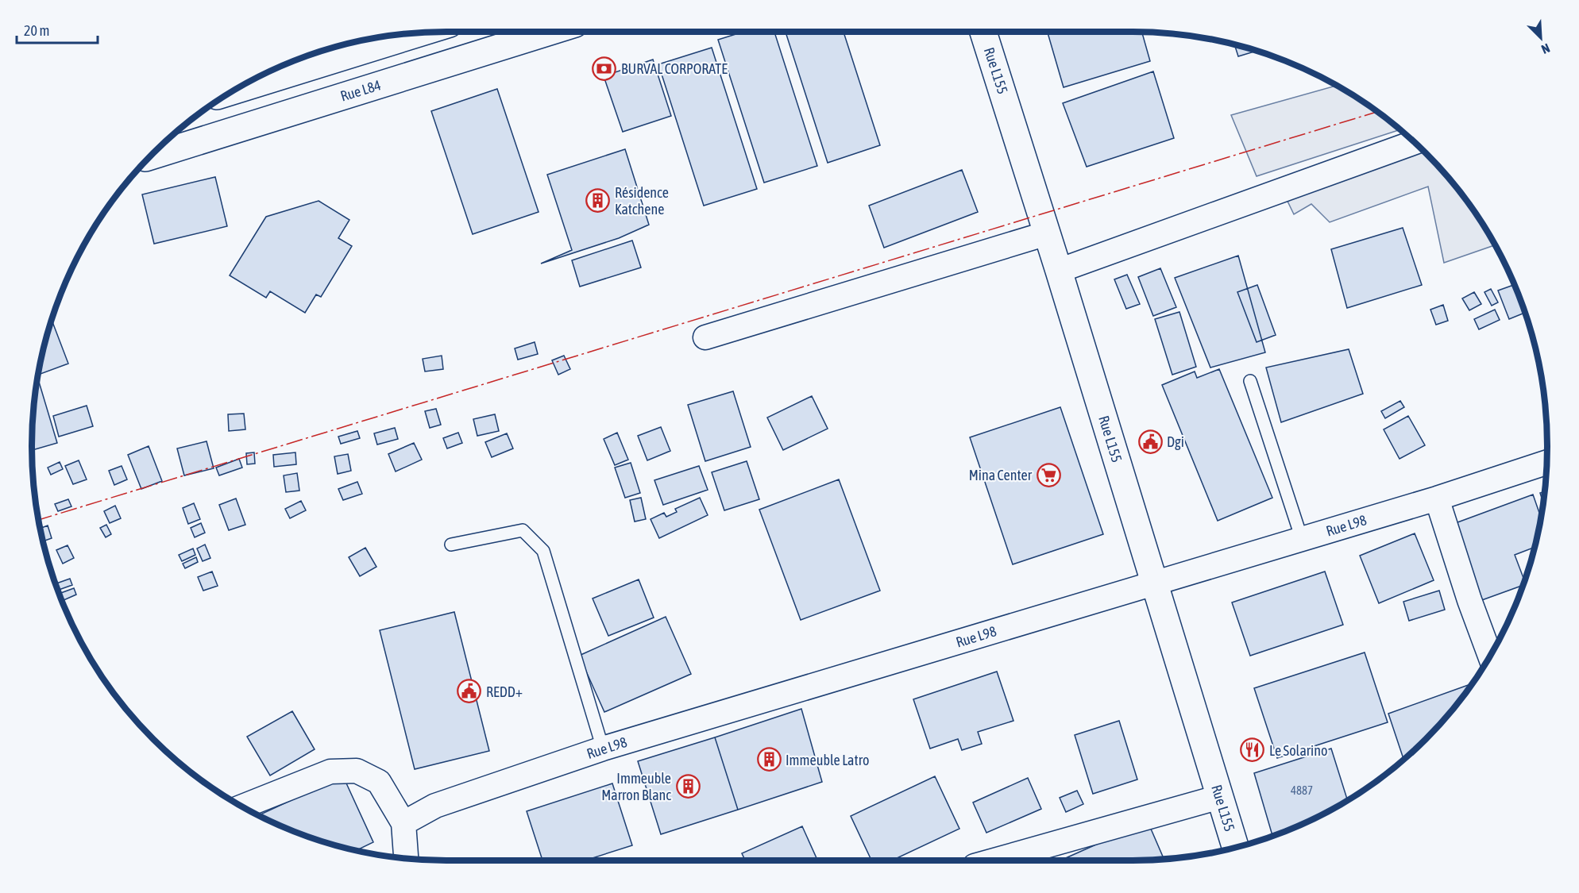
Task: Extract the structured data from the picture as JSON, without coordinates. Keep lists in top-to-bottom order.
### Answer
{
  "streets": {
    "street": ["Rue L155", "Rue L84", "Rue L98"]
  },
  "crossings": [
    ["Rue L155", "Rue L98"]
  ],
  "places": {
    "bank": ["BURVAL CORPORATE"],
    "building": ["Résidence Katchene", "Immeuble Latro", "Immeuble Marron Blanc"],
    "public building": ["Dgi", "REDD+"],
    "supermarket": ["Mina Center"],
    "restaurant": ["Le Solarino"]
  },
  "house_numbers": ["4887"],
  "scale_bar": "20 m",
  "north": "bottom right"
}
